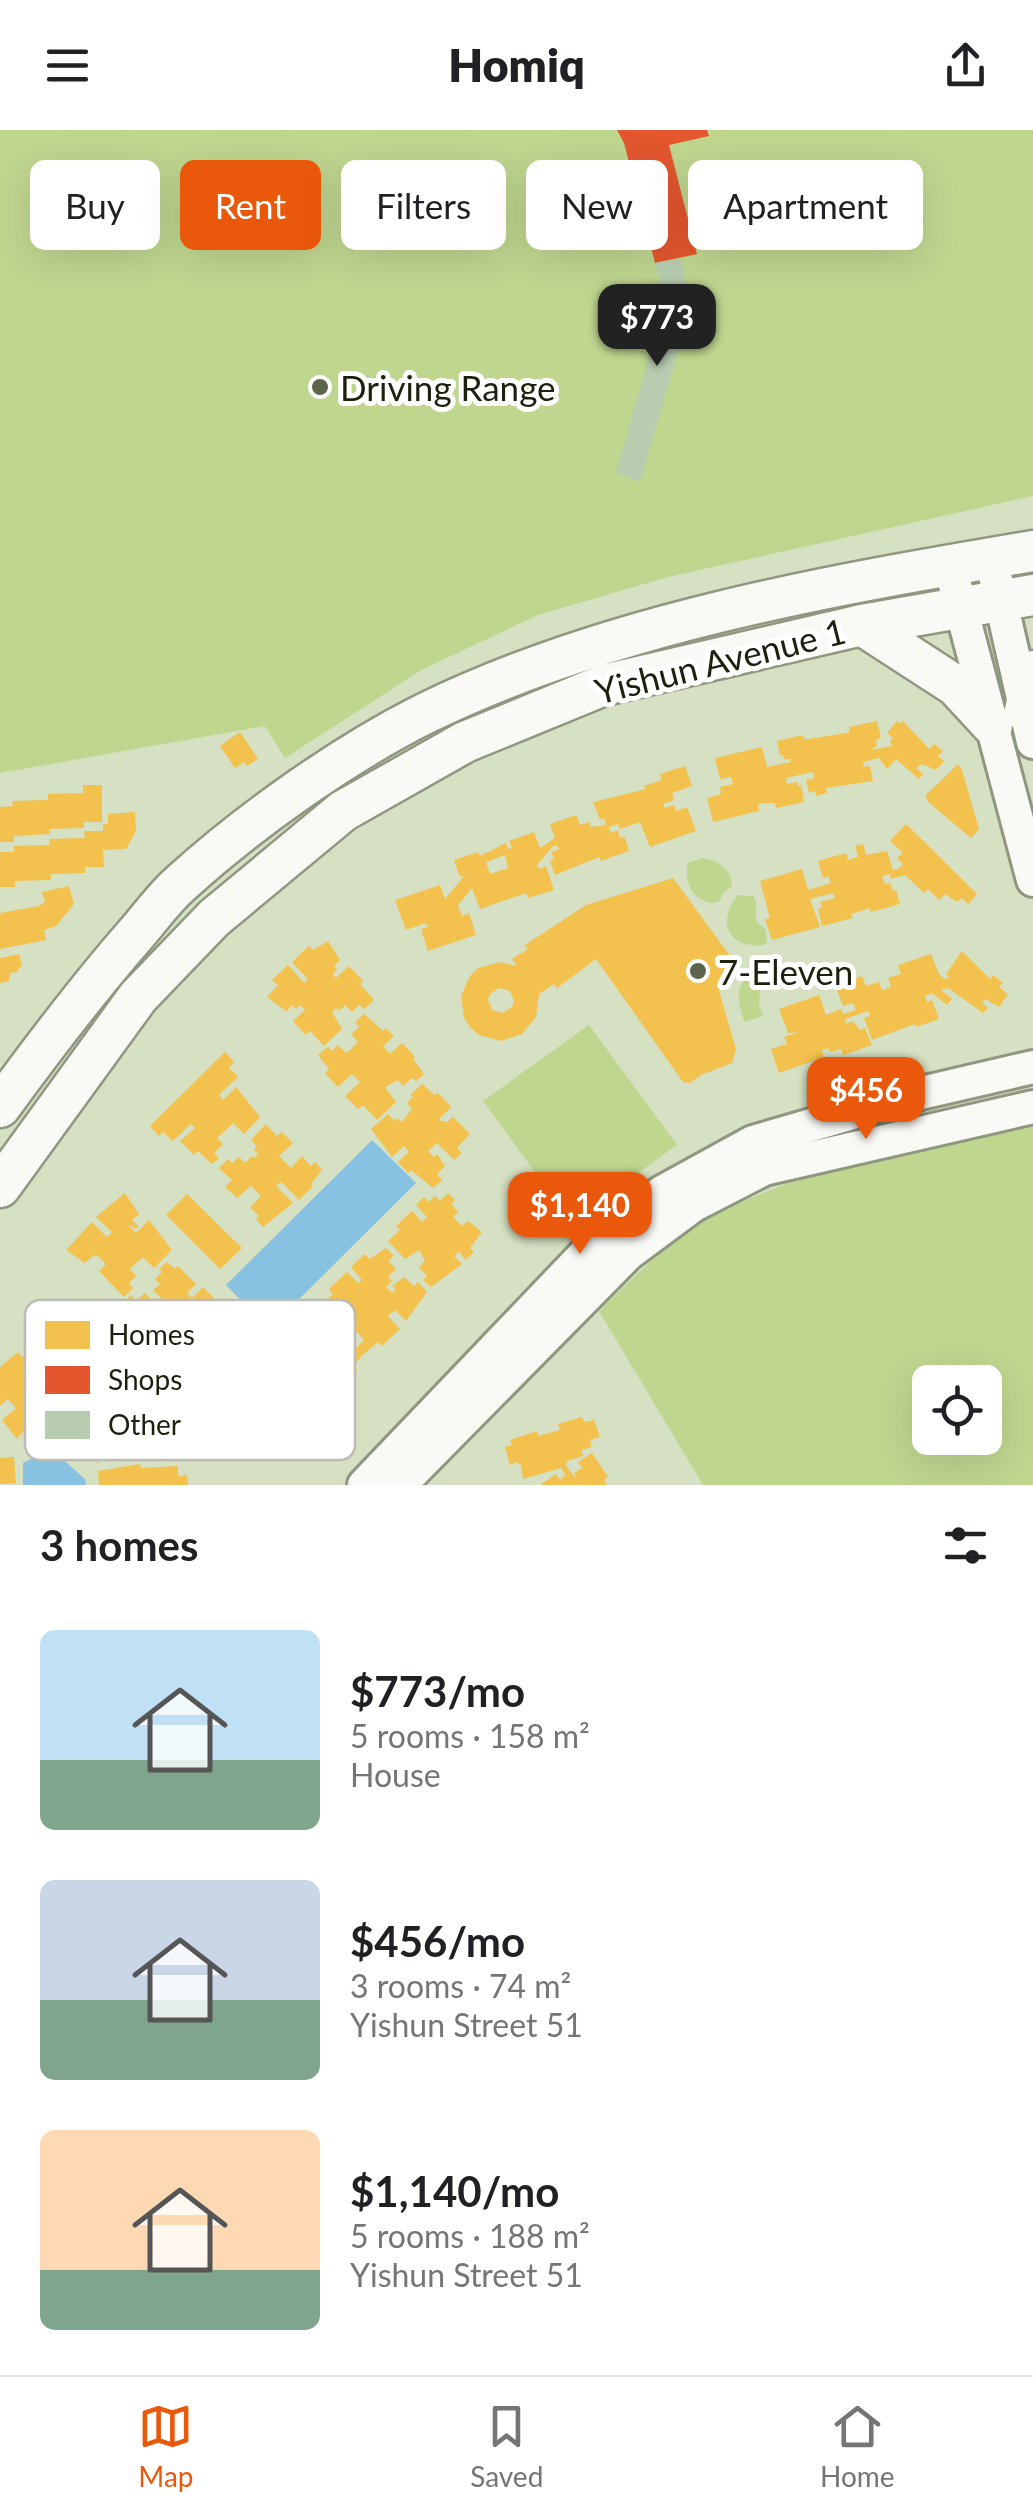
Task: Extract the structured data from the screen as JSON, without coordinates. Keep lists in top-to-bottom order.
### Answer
{
  "streets": {
    "main road": ["Yishun Avenue 1"]
  },
  "places": ["Driving Range", "7-Eleven"],
  "legend": ["Homes", "Shops", "Other"],
  "page": {
    "header": "Homiq",
    "chip": [
      "Buy",
      "Rent",
      "Filters",
      "New",
      "Apartment"
    ],
    "price": ["$773", "$456", "$1,140"],
    "heading": "3 homes",
    "list": [
      {
        "name": "$773/mo",
        "note": "5 rooms · 158 m² · House"
      },
      {
        "name": "$456/mo",
        "note": "3 rooms · 74 m² · Yishun Street 51"
      },
      {
        "name": "$1,140/mo",
        "note": "5 rooms · 188 m² · Yishun Street 51"
      }
    ],
    "tabs": ["Map", "Saved", "Home"]
  }
}
